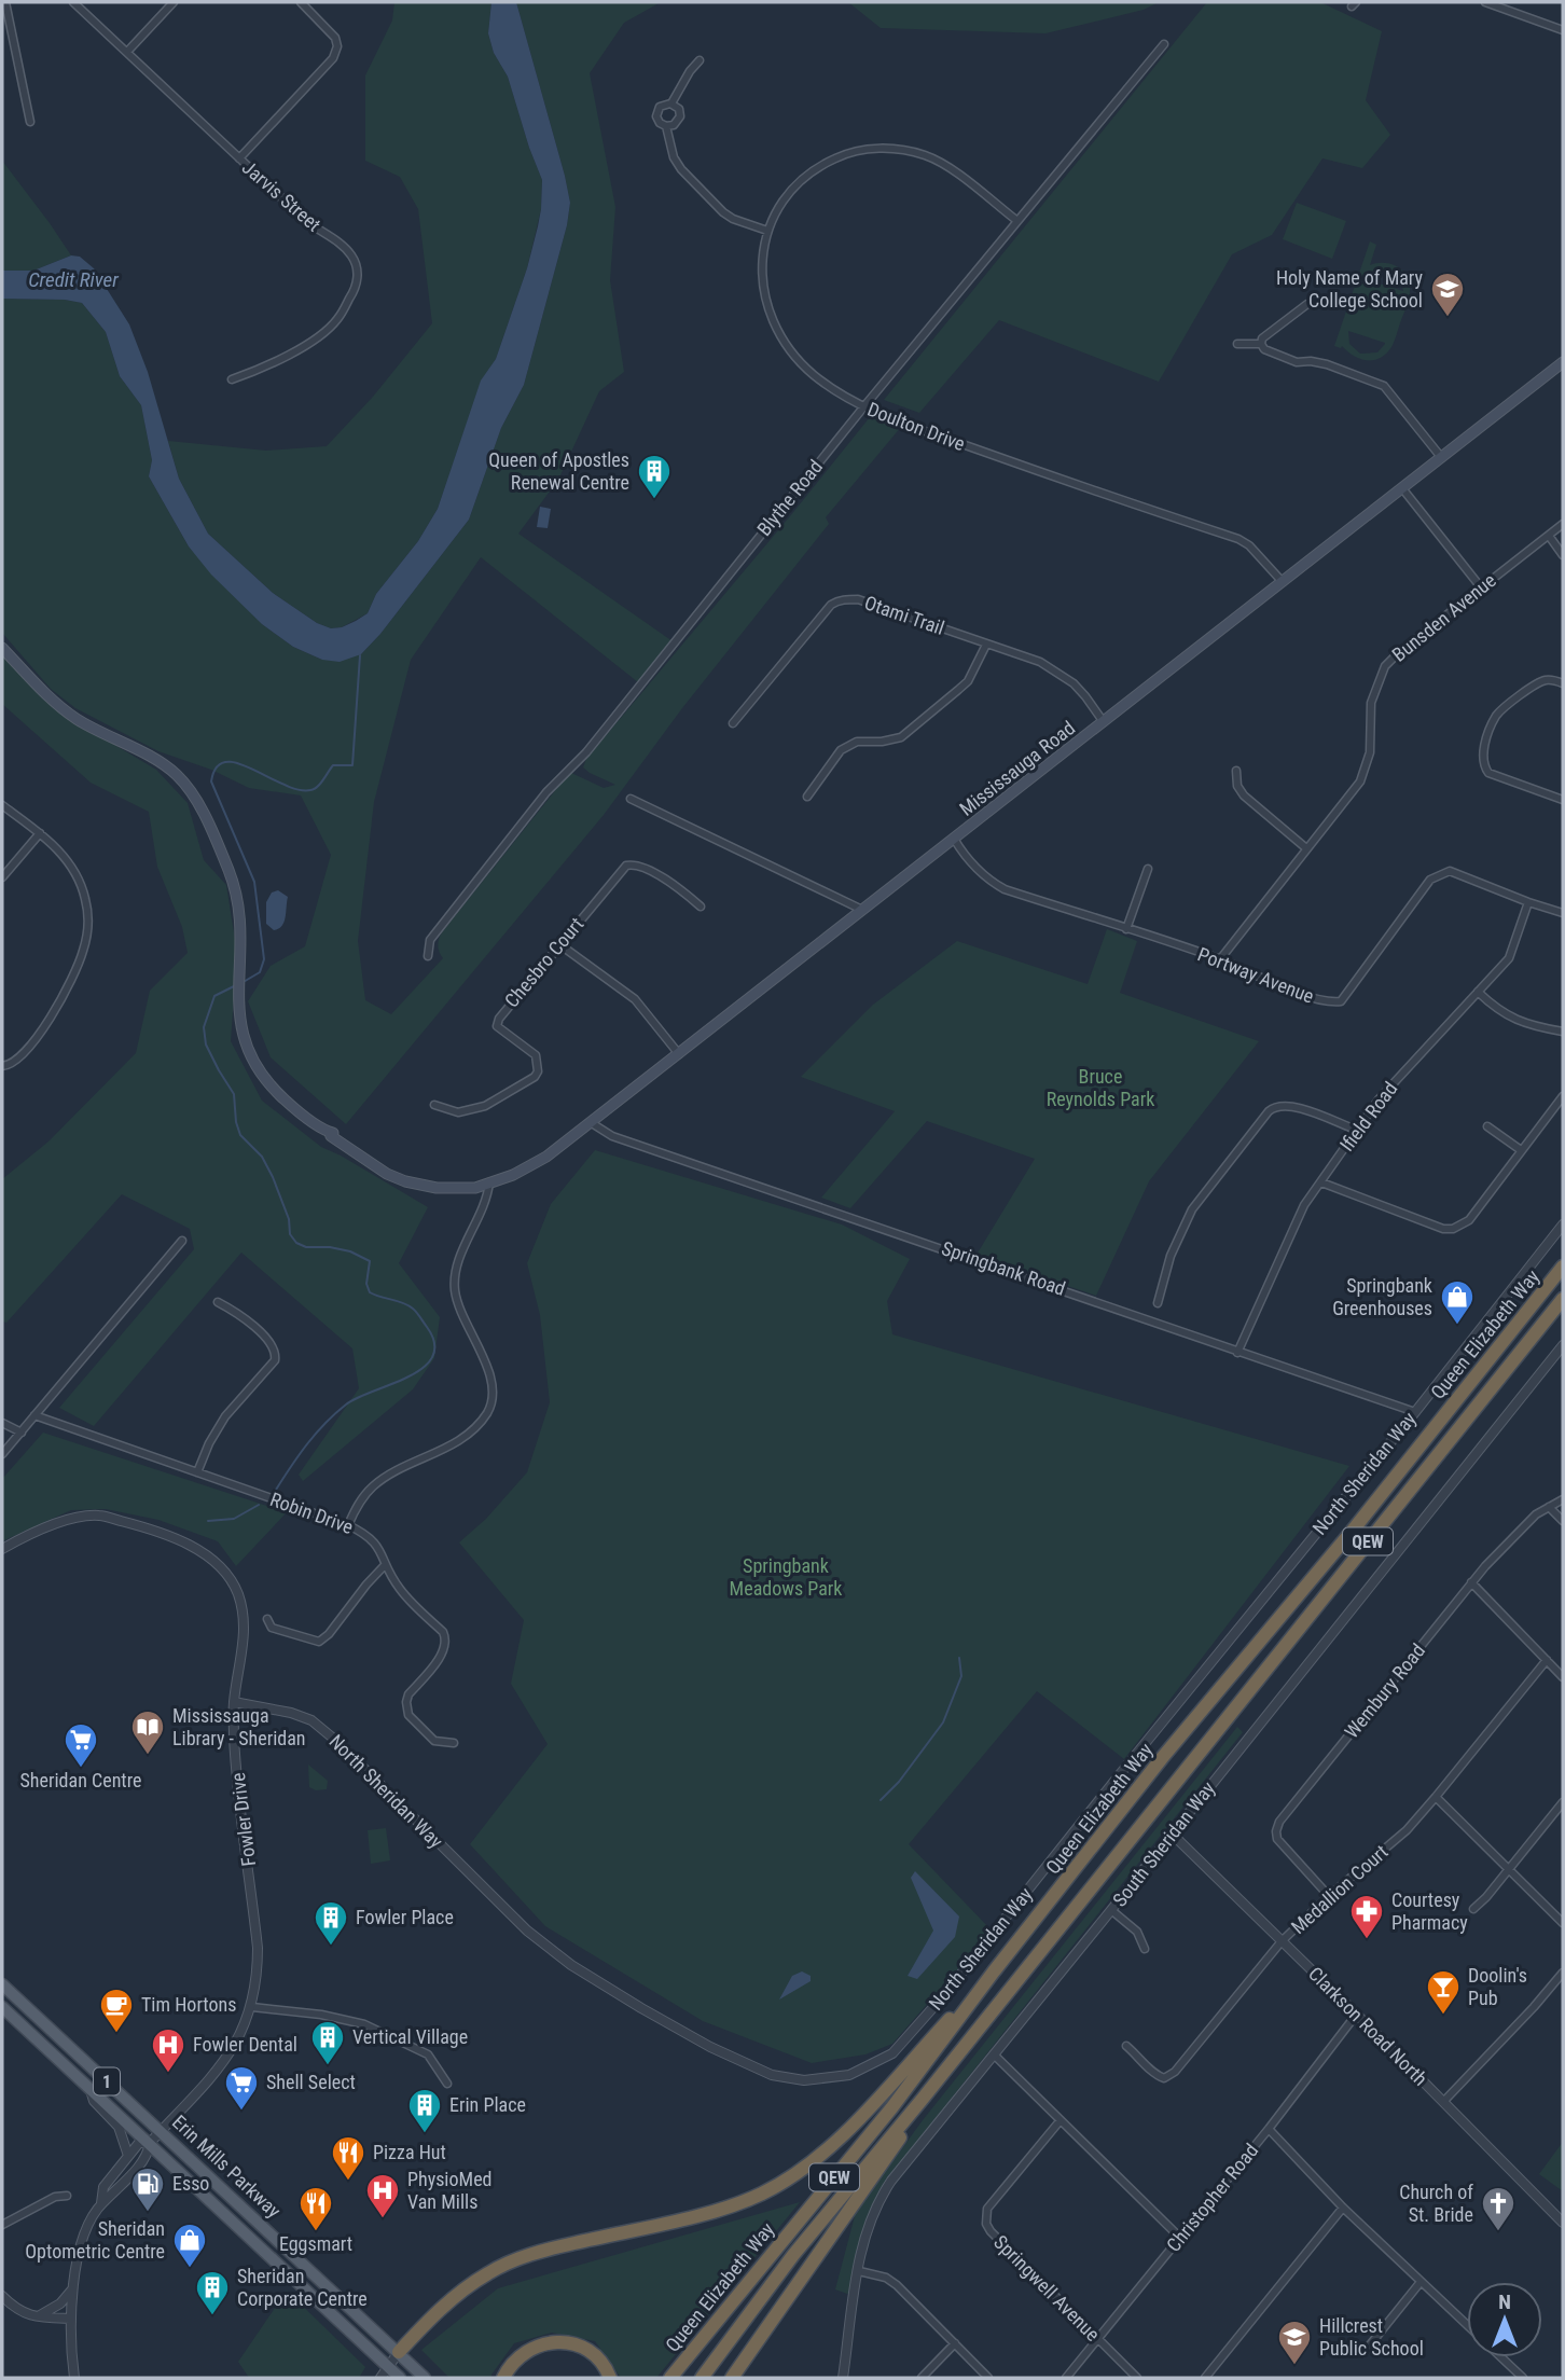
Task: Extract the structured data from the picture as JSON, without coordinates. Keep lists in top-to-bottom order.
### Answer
{
  "streets": {
    "highway": ["Queen Elizabeth Way", "QEW"],
    "main road": ["Mississauga Road", "1", "Erin Mills Parkway"],
    "street": [
      "Jarvis Street",
      "Doulton Drive",
      "Blythe Road",
      "Otami Trail",
      "Bunsden Avenue",
      "Chesbro Court",
      "Portway Avenue",
      "Ifield Road",
      "Springbank Road",
      "North Sheridan Way",
      "Robin Drive",
      "Wembury Road",
      "Fowler Drive",
      "South Sheridan Way",
      "Medallion Court",
      "Clarkson Road North",
      "Christopher Road",
      "Springwell Avenue"
    ]
  },
  "crossings": [
    ["Doulton Drive", "Blythe Road"],
    ["Doulton Drive", "Mississauga Road"],
    ["Otami Trail", "Mississauga Road"],
    ["Bunsden Avenue", "Portway Avenue"],
    ["Mississauga Road", "Portway Avenue"],
    ["Mississauga Road", "Springbank Road"],
    ["Portway Avenue", "Ifield Road"],
    ["Ifield Road", "Springbank Road"],
    ["Springbank Road", "North Sheridan Way"],
    ["North Sheridan Way", "Fowler Drive"],
    ["Wembury Road", "Medallion Court"],
    ["Fowler Drive", "Erin Mills Parkway"],
    ["South Sheridan Way", "Clarkson Road North"],
    ["Medallion Court", "Clarkson Road North"],
    ["Clarkson Road North", "Christopher Road"],
    ["Christopher Road", "Springwell Avenue"]
  ],
  "water": ["Credit River"],
  "parks": ["Bruce Reynolds Park", "Springbank Meadows Park"],
  "places": {
    "school or university": ["Holy Name of Mary College School", "Hillcrest Public School"],
    "building": [
      "Queen of Apostles Renewal Centre",
      "Fowler Place",
      "Vertical Village",
      "Erin Place",
      "Sheridan Corporate Centre"
    ],
    "shop": ["Springbank Greenhouses", "Sheridan Optometric Centre"],
    "library": ["Mississauga Library - Sheridan"],
    "supermarket": ["Sheridan Centre", "Shell Select"],
    "pharmacy": ["Courtesy Pharmacy"],
    "bar": ["Doolin's Pub"],
    "cafe": ["Tim Hortons"],
    "hospital": ["Fowler Dental", "PhysioMed Van Mills"],
    "restaurant": ["Pizza Hut", "Eggsmart"],
    "fuel station": ["Esso"],
    "church": ["Church of St. Bride"]
  },
  "north": "top"
}
